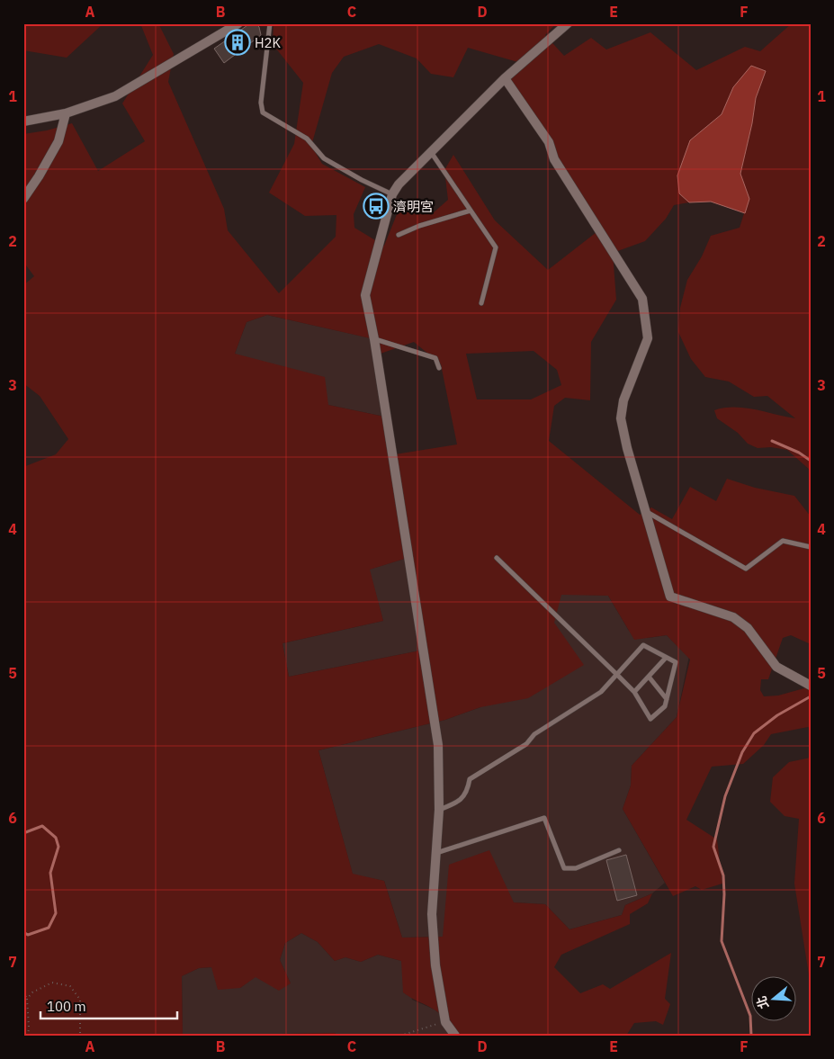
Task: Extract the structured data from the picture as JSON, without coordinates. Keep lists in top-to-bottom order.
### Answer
{
  "places": {
    "building": ["H2K"],
    "bus stop": ["濟明宮"]
  },
  "scale_bar": "100 m",
  "north": "left",
  "grid": {
    "columns": [
      "A",
      "B",
      "C",
      "D",
      "E",
      "F"
    ],
    "rows": [
      "1",
      "2",
      "3",
      "4",
      "5",
      "6",
      "7"
    ]
  }
}
